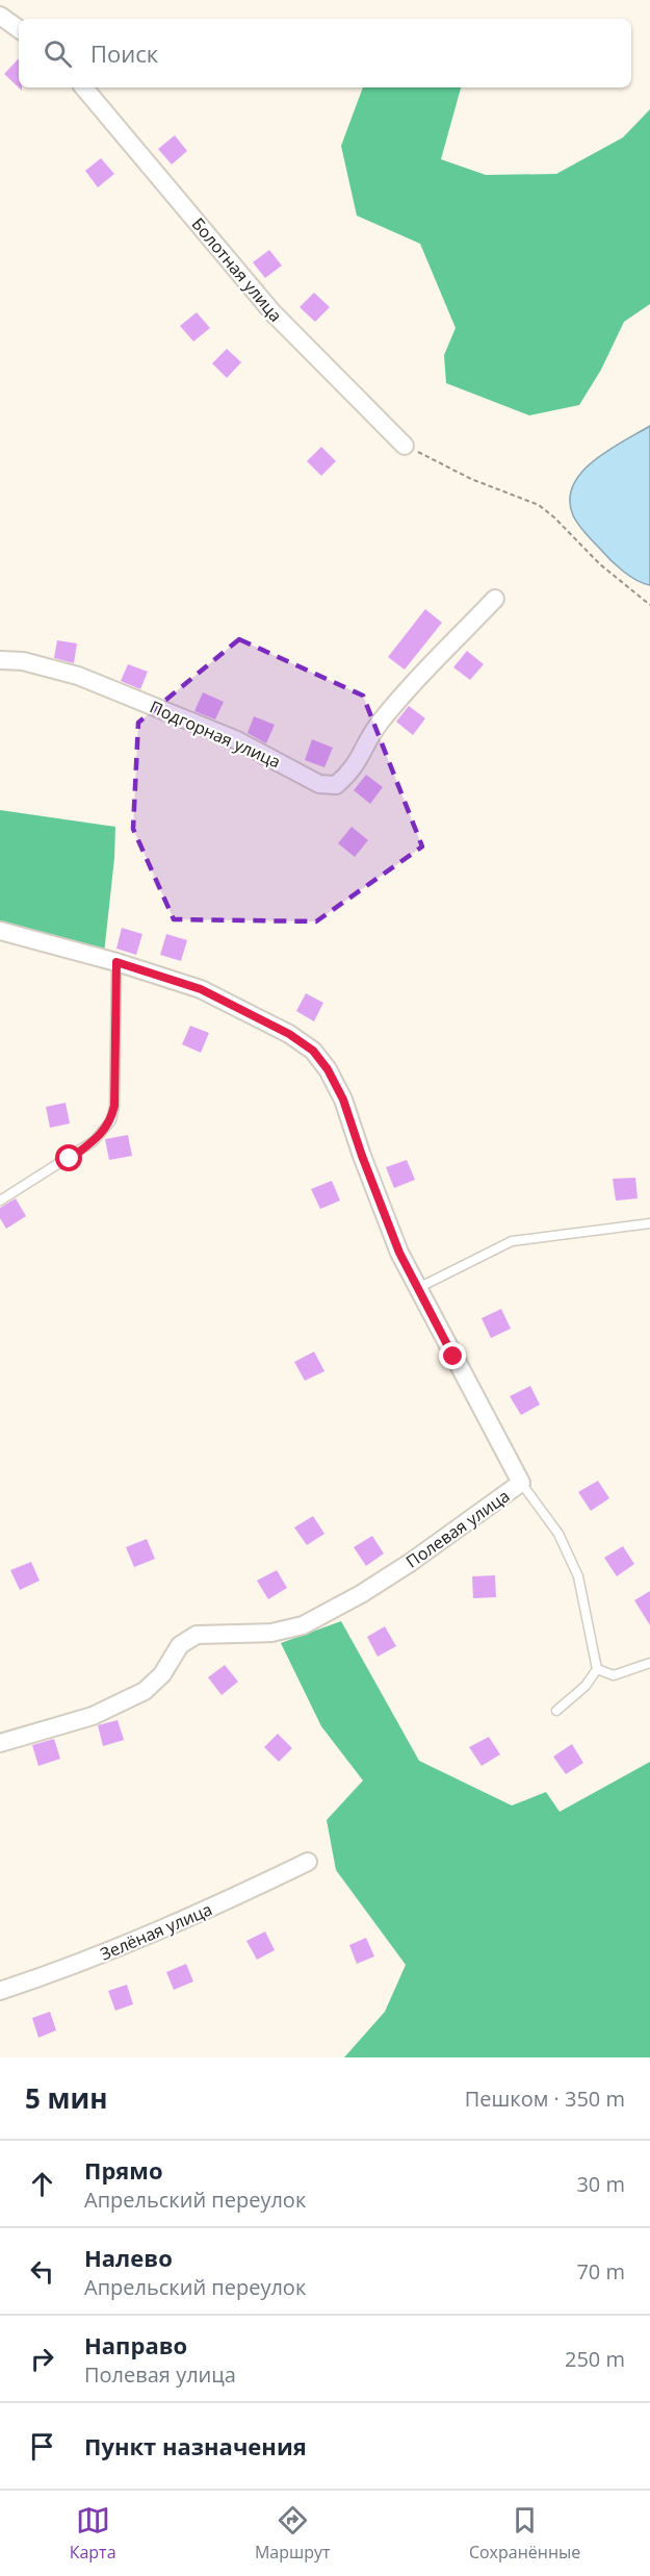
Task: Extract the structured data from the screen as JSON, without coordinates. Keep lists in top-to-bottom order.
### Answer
{
  "streets": {
    "street": [
      "Болотная улица",
      "Подгорная улица",
      "Полевая улица",
      "Зелёная улица"
    ]
  },
  "page": {
    "search": "Поиск",
    "heading": ["5 мин", "Пешком · 350 m"],
    "list": [
      ["Прямо", "Апрельский переулок", "30 m"],
      ["Налево", "Апрельский переулок", "70 m"],
      ["Направо", "Полевая улица", "250 m"],
      "Пункт назначения"
    ],
    "nav": ["Карта", "Маршрут", "Сохранённые"]
  }
}
